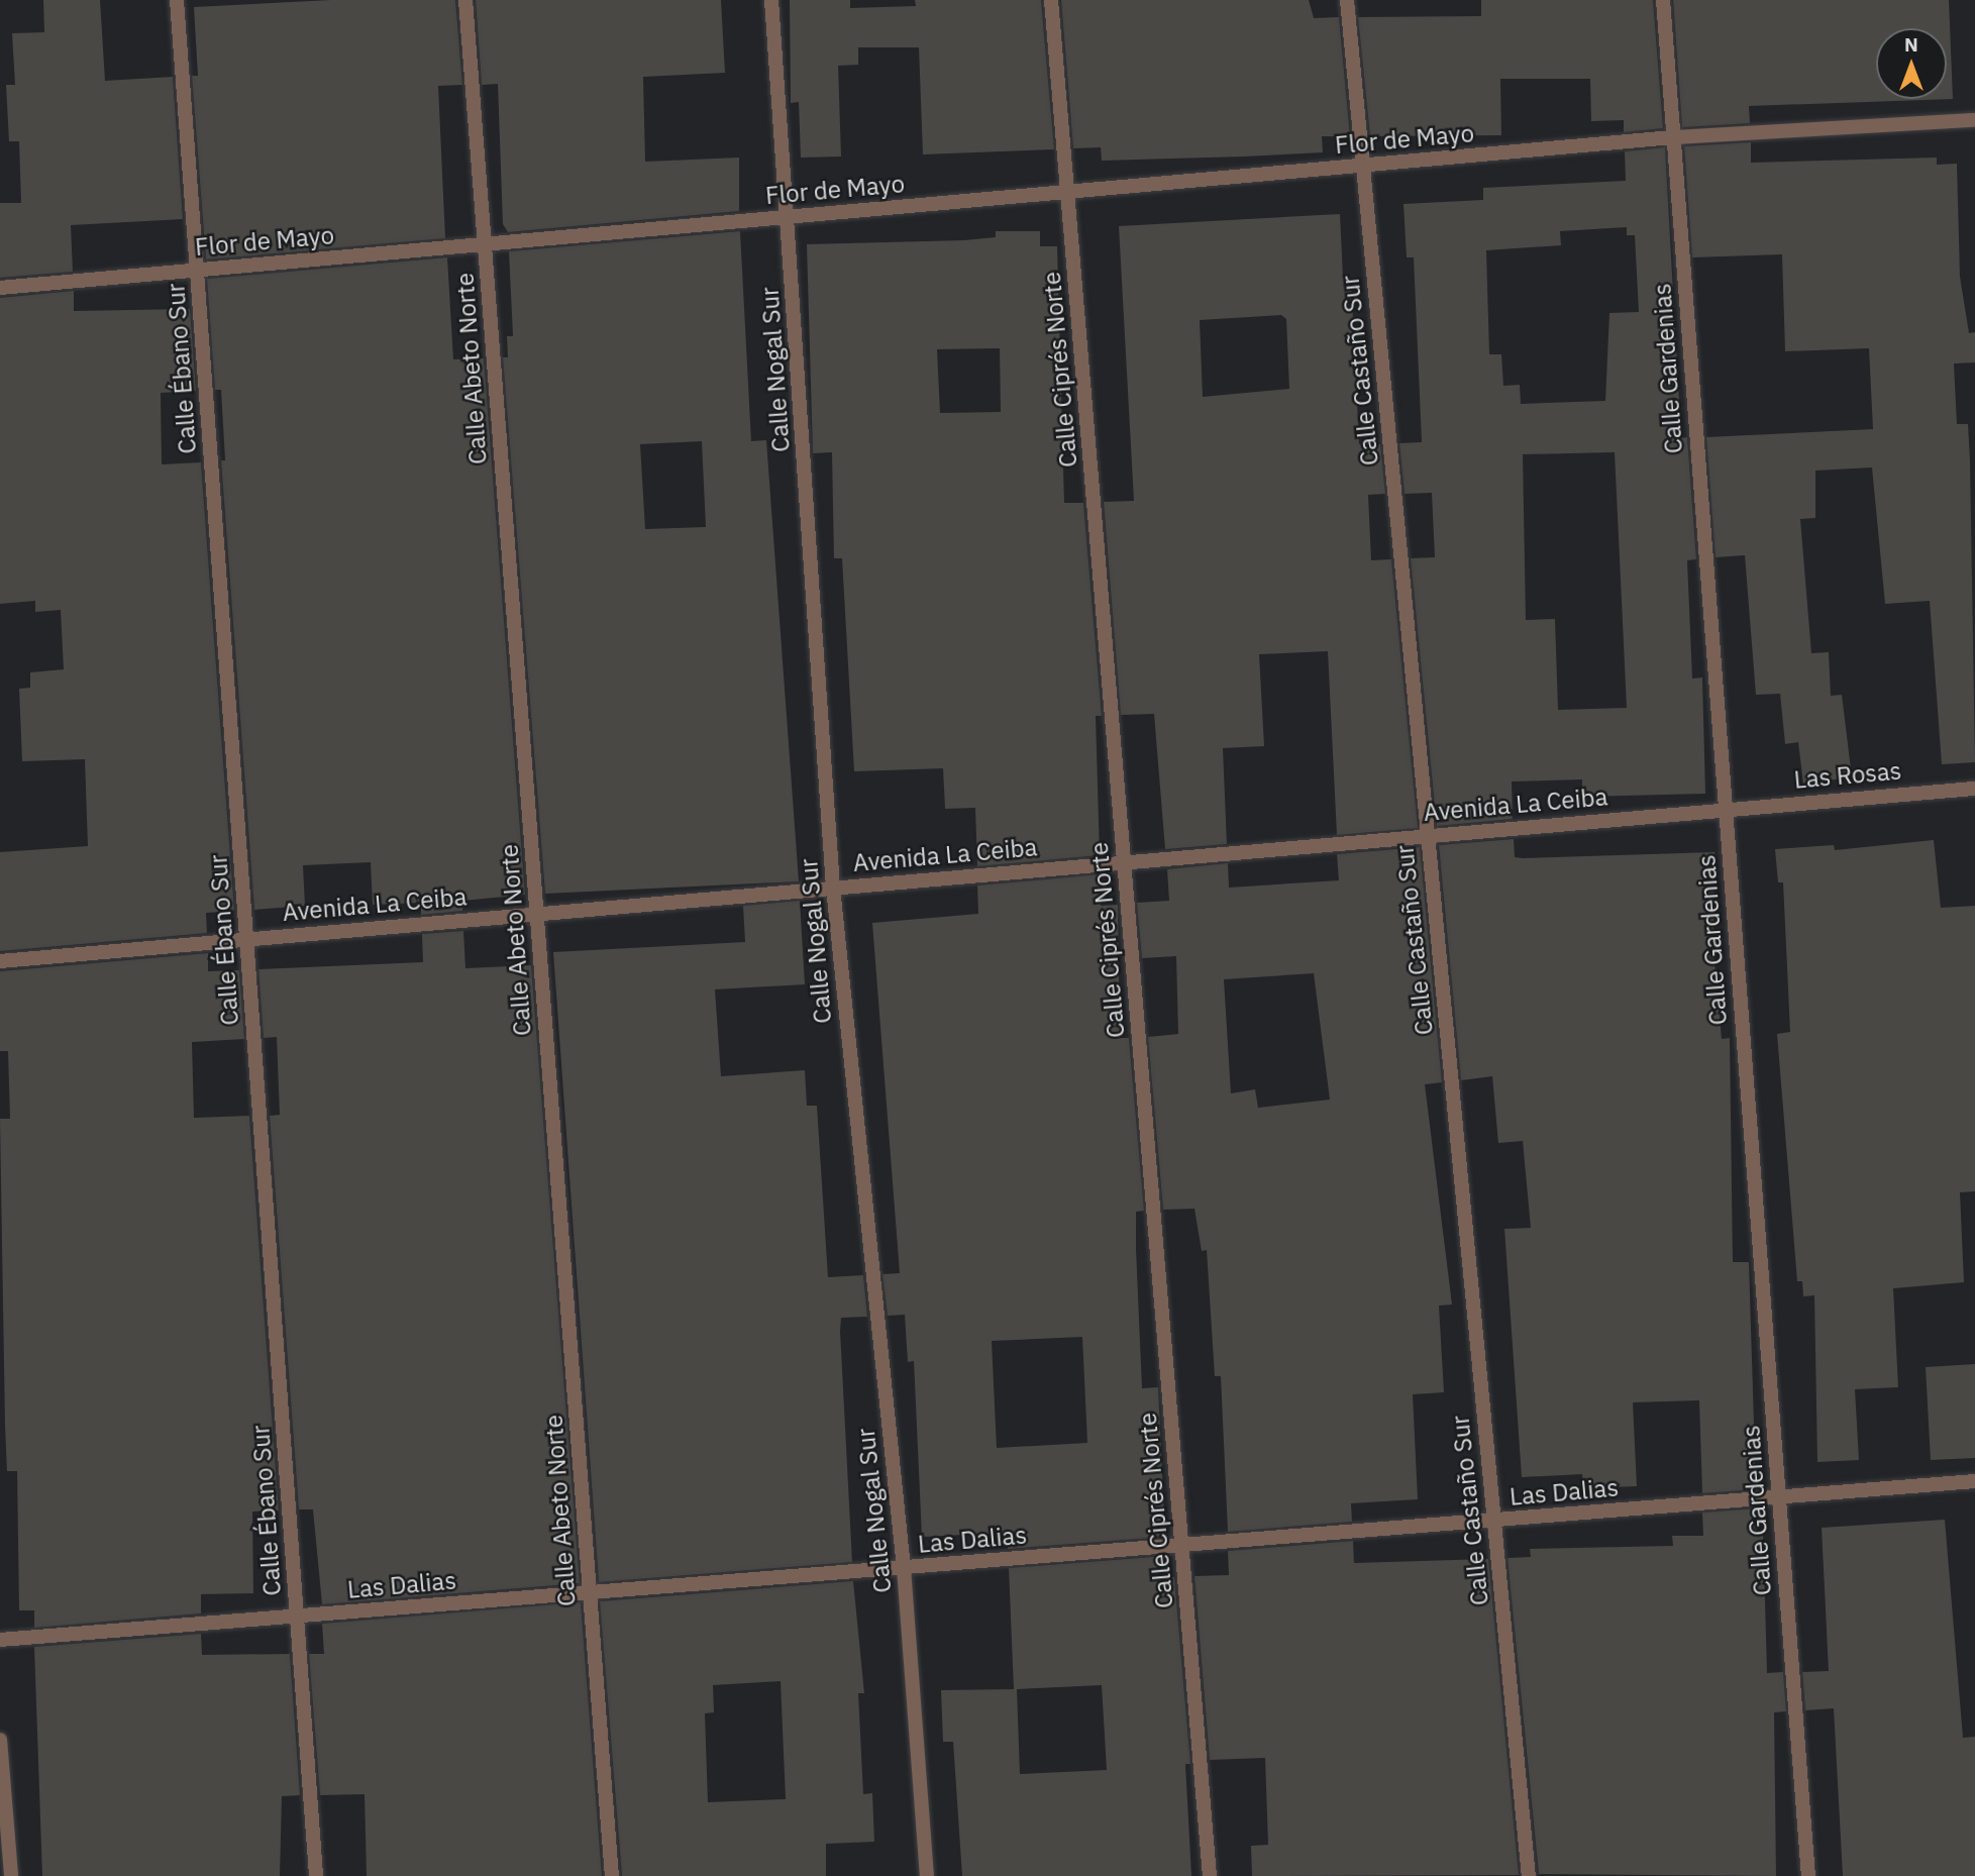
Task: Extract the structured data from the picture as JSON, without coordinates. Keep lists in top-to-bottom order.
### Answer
{
  "streets": {
    "street": [
      "Flor de Mayo",
      "Calle Ébano Sur",
      "Calle Abeto Norte",
      "Calle Gardenias",
      "Calle Nogal Sur",
      "Calle Ciprés Norte",
      "Calle Castaño Sur",
      "Las Rosas",
      "Avenida La Ceiba",
      "Las Dalias"
    ]
  },
  "crossings": [
    ["Flor de Mayo", "Calle Ébano Sur"],
    ["Flor de Mayo", "Calle Abeto Norte"],
    ["Flor de Mayo", "Calle Gardenias"],
    ["Flor de Mayo", "Calle Nogal Sur"],
    ["Flor de Mayo", "Calle Ciprés Norte"],
    ["Flor de Mayo", "Calle Castaño Sur"],
    ["Calle Ébano Sur", "Avenida La Ceiba"],
    ["Calle Ébano Sur", "Las Dalias"],
    ["Calle Abeto Norte", "Avenida La Ceiba"],
    ["Calle Abeto Norte", "Las Dalias"],
    ["Calle Gardenias", "Las Rosas"],
    ["Calle Gardenias", "Avenida La Ceiba"],
    ["Calle Gardenias", "Las Dalias"],
    ["Calle Nogal Sur", "Avenida La Ceiba"],
    ["Calle Nogal Sur", "Las Dalias"],
    ["Calle Ciprés Norte", "Avenida La Ceiba"],
    ["Calle Ciprés Norte", "Las Dalias"],
    ["Calle Castaño Sur", "Avenida La Ceiba"],
    ["Calle Castaño Sur", "Las Dalias"],
    ["Las Rosas", "Avenida La Ceiba"]
  ],
  "north": "top"
}
